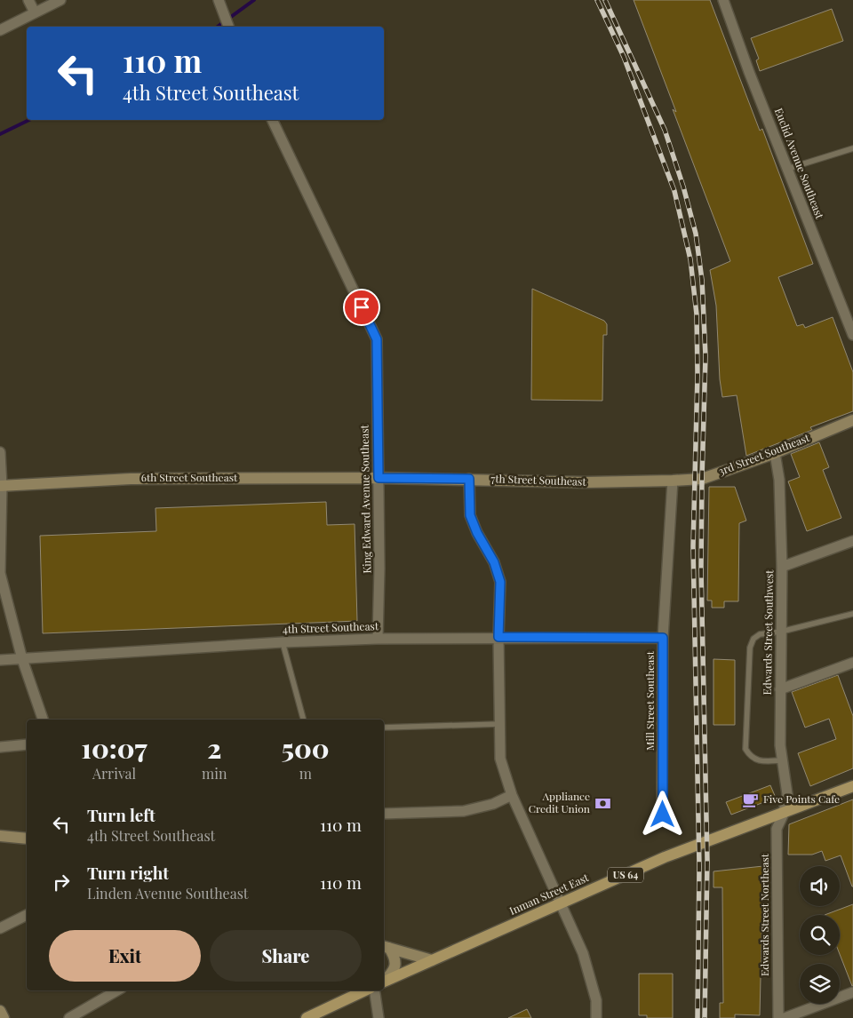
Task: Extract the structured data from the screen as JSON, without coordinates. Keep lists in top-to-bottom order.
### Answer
{
  "streets": {
    "main road": ["US 64", "Inman Street East"],
    "street": [
      "Euclid Avenue Southeast",
      "3rd Street Southeast",
      "6th Street Southeast",
      "7th Street Southeast",
      "King Edward Avenue Southeast",
      "4th Street Southeast",
      "Edwards Street Southwest",
      "Mill Street Southeast",
      "Edwards Street Northeast"
    ]
  },
  "crossings": [
    ["3rd Street Southeast", "7th Street Southeast"],
    ["3rd Street Southeast", "Edwards Street Southwest"],
    ["3rd Street Southeast", "Mill Street Southeast"],
    ["6th Street Southeast", "7th Street Southeast"],
    ["6th Street Southeast", "King Edward Avenue Southeast"],
    ["7th Street Southeast", "King Edward Avenue Southeast"],
    ["7th Street Southeast", "Mill Street Southeast"],
    ["King Edward Avenue Southeast", "4th Street Southeast"],
    ["4th Street Southeast", "Mill Street Southeast"],
    ["Edwards Street Southwest", "Inman Street East"],
    ["Edwards Street Southwest", "Edwards Street Northeast"],
    ["Inman Street East", "Edwards Street Northeast"]
  ],
  "places": {
    "cafe": ["Five Points Cafe"],
    "bank": ["Appliance Credit Union"]
  },
  "page": {
    "turn": ["110 m", "4th Street Southeast"],
    "eta": [
      "10:07",
      "Arrival",
      "2",
      "min",
      "500",
      "m"
    ],
    "list": [
      {
        "name": "Turn left",
        "note": "4th Street Southeast",
        "value": "110 m"
      },
      {
        "name": "Turn right",
        "note": "Linden Avenue Southeast",
        "value": "110 m"
      }
    ],
    "buttons": ["Exit", "Share"]
  }
}
